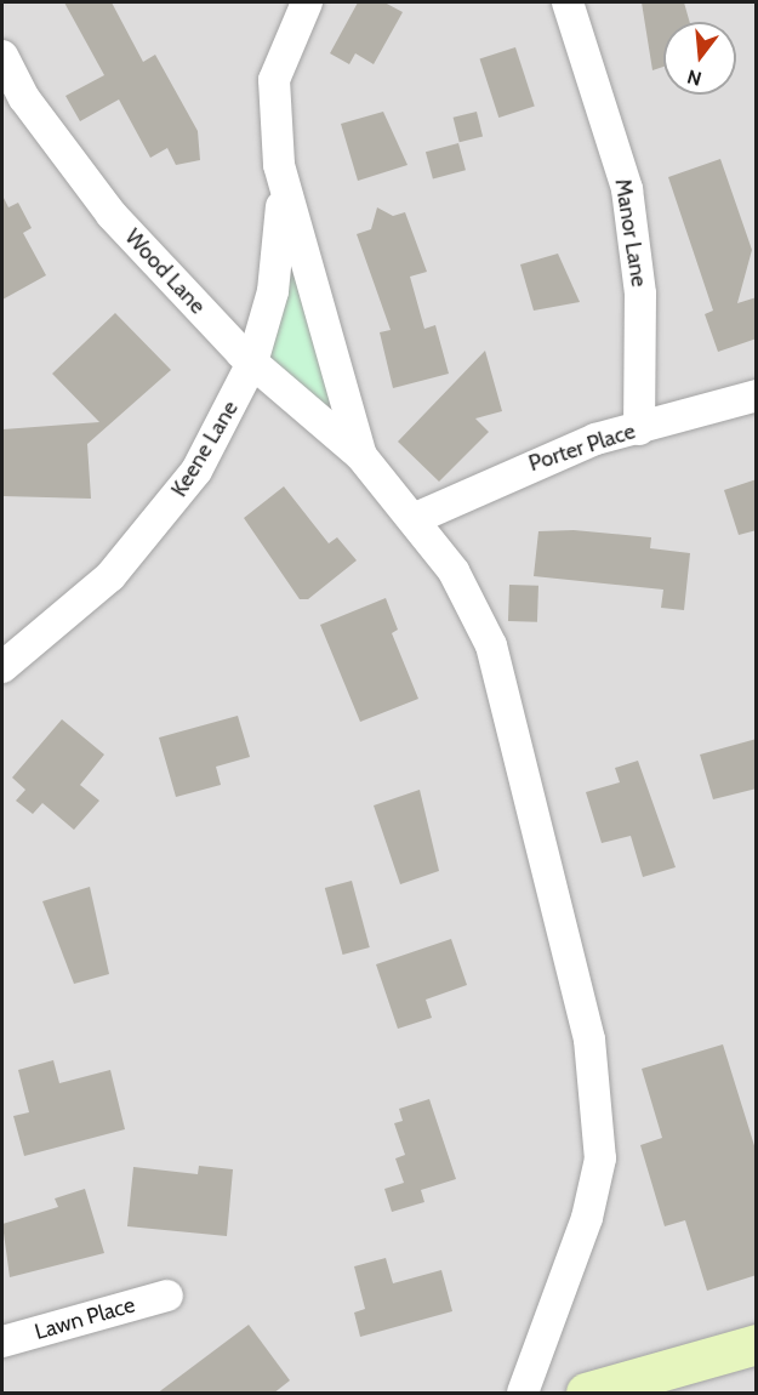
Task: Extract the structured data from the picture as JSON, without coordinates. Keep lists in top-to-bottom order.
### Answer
{
  "streets": {
    "street": [
      "Manor Lane",
      "Wood Lane",
      "Porter Place",
      "Keene Lane",
      "Lawn Place"
    ]
  },
  "crossings": [
    ["Manor Lane", "Porter Place"],
    ["Wood Lane", "Porter Place"],
    ["Wood Lane", "Keene Lane"]
  ],
  "north": "bottom"
}
